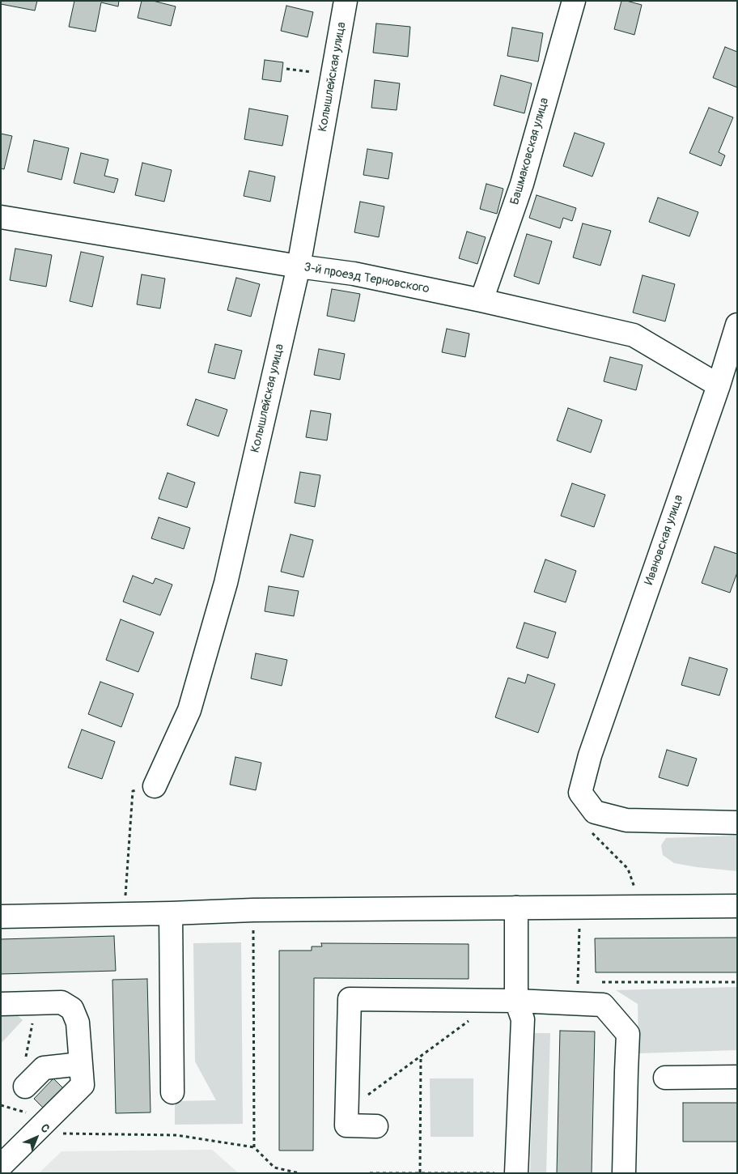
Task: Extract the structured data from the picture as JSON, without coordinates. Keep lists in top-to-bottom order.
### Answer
{
  "streets": {
    "street": [
      "Колышлейская улица",
      "Башмаковская улица",
      "3-й проезд Терновского",
      "Ивановская улица"
    ]
  },
  "crossings": [
    ["Колышлейская улица", "3-й проезд Терновского"],
    ["Башмаковская улица", "3-й проезд Терновского"],
    ["3-й проезд Терновского", "Ивановская улица"]
  ],
  "north": "top right"
}
